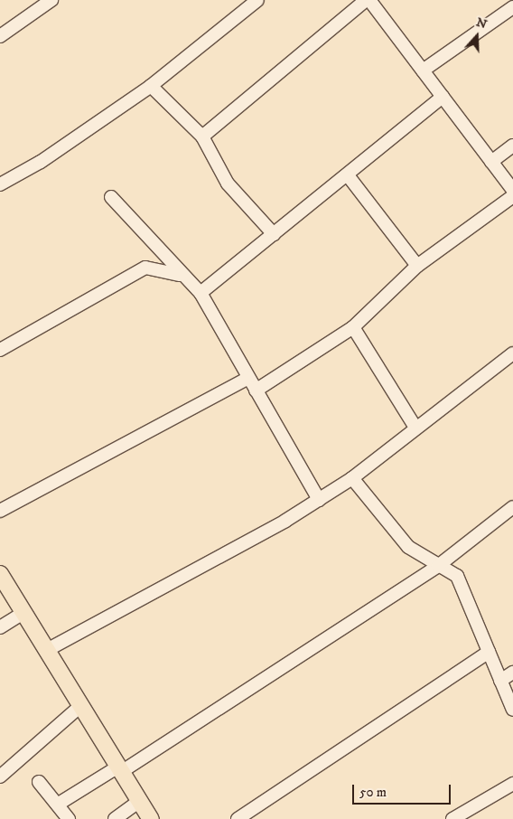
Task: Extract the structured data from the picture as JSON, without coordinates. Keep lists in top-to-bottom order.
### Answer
{
  "scale_bar": "50 m",
  "north": "top"
}
